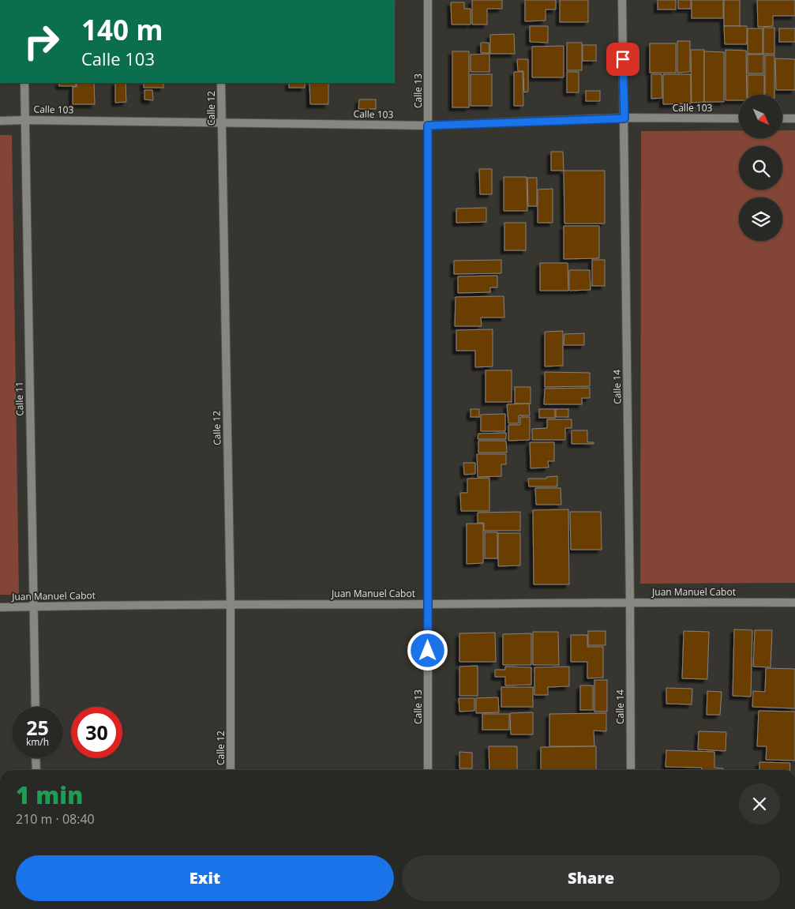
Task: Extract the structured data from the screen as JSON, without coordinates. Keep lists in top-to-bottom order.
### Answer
{
  "streets": {
    "street": [
      "Calle 13",
      "Calle 12",
      "Calle 103",
      "Calle 14",
      "Calle 11",
      "Juan Manuel Cabot"
    ]
  },
  "crossings": [
    ["Calle 13", "Calle 103"],
    ["Calle 13", "Juan Manuel Cabot"],
    ["Calle 12", "Calle 103"],
    ["Calle 12", "Juan Manuel Cabot"],
    ["Calle 103", "Calle 14"],
    ["Calle 103", "Calle 11"],
    ["Calle 14", "Juan Manuel Cabot"],
    ["Calle 11", "Juan Manuel Cabot"]
  ],
  "north": "bottom right",
  "page": {
    "turn": ["140 m", "Calle 103"],
    "speed": "25 km/h",
    "limit": "30",
    "heading": ["1 min", "210 m · 08:40"],
    "buttons": ["Exit", "Share"]
  }
}
